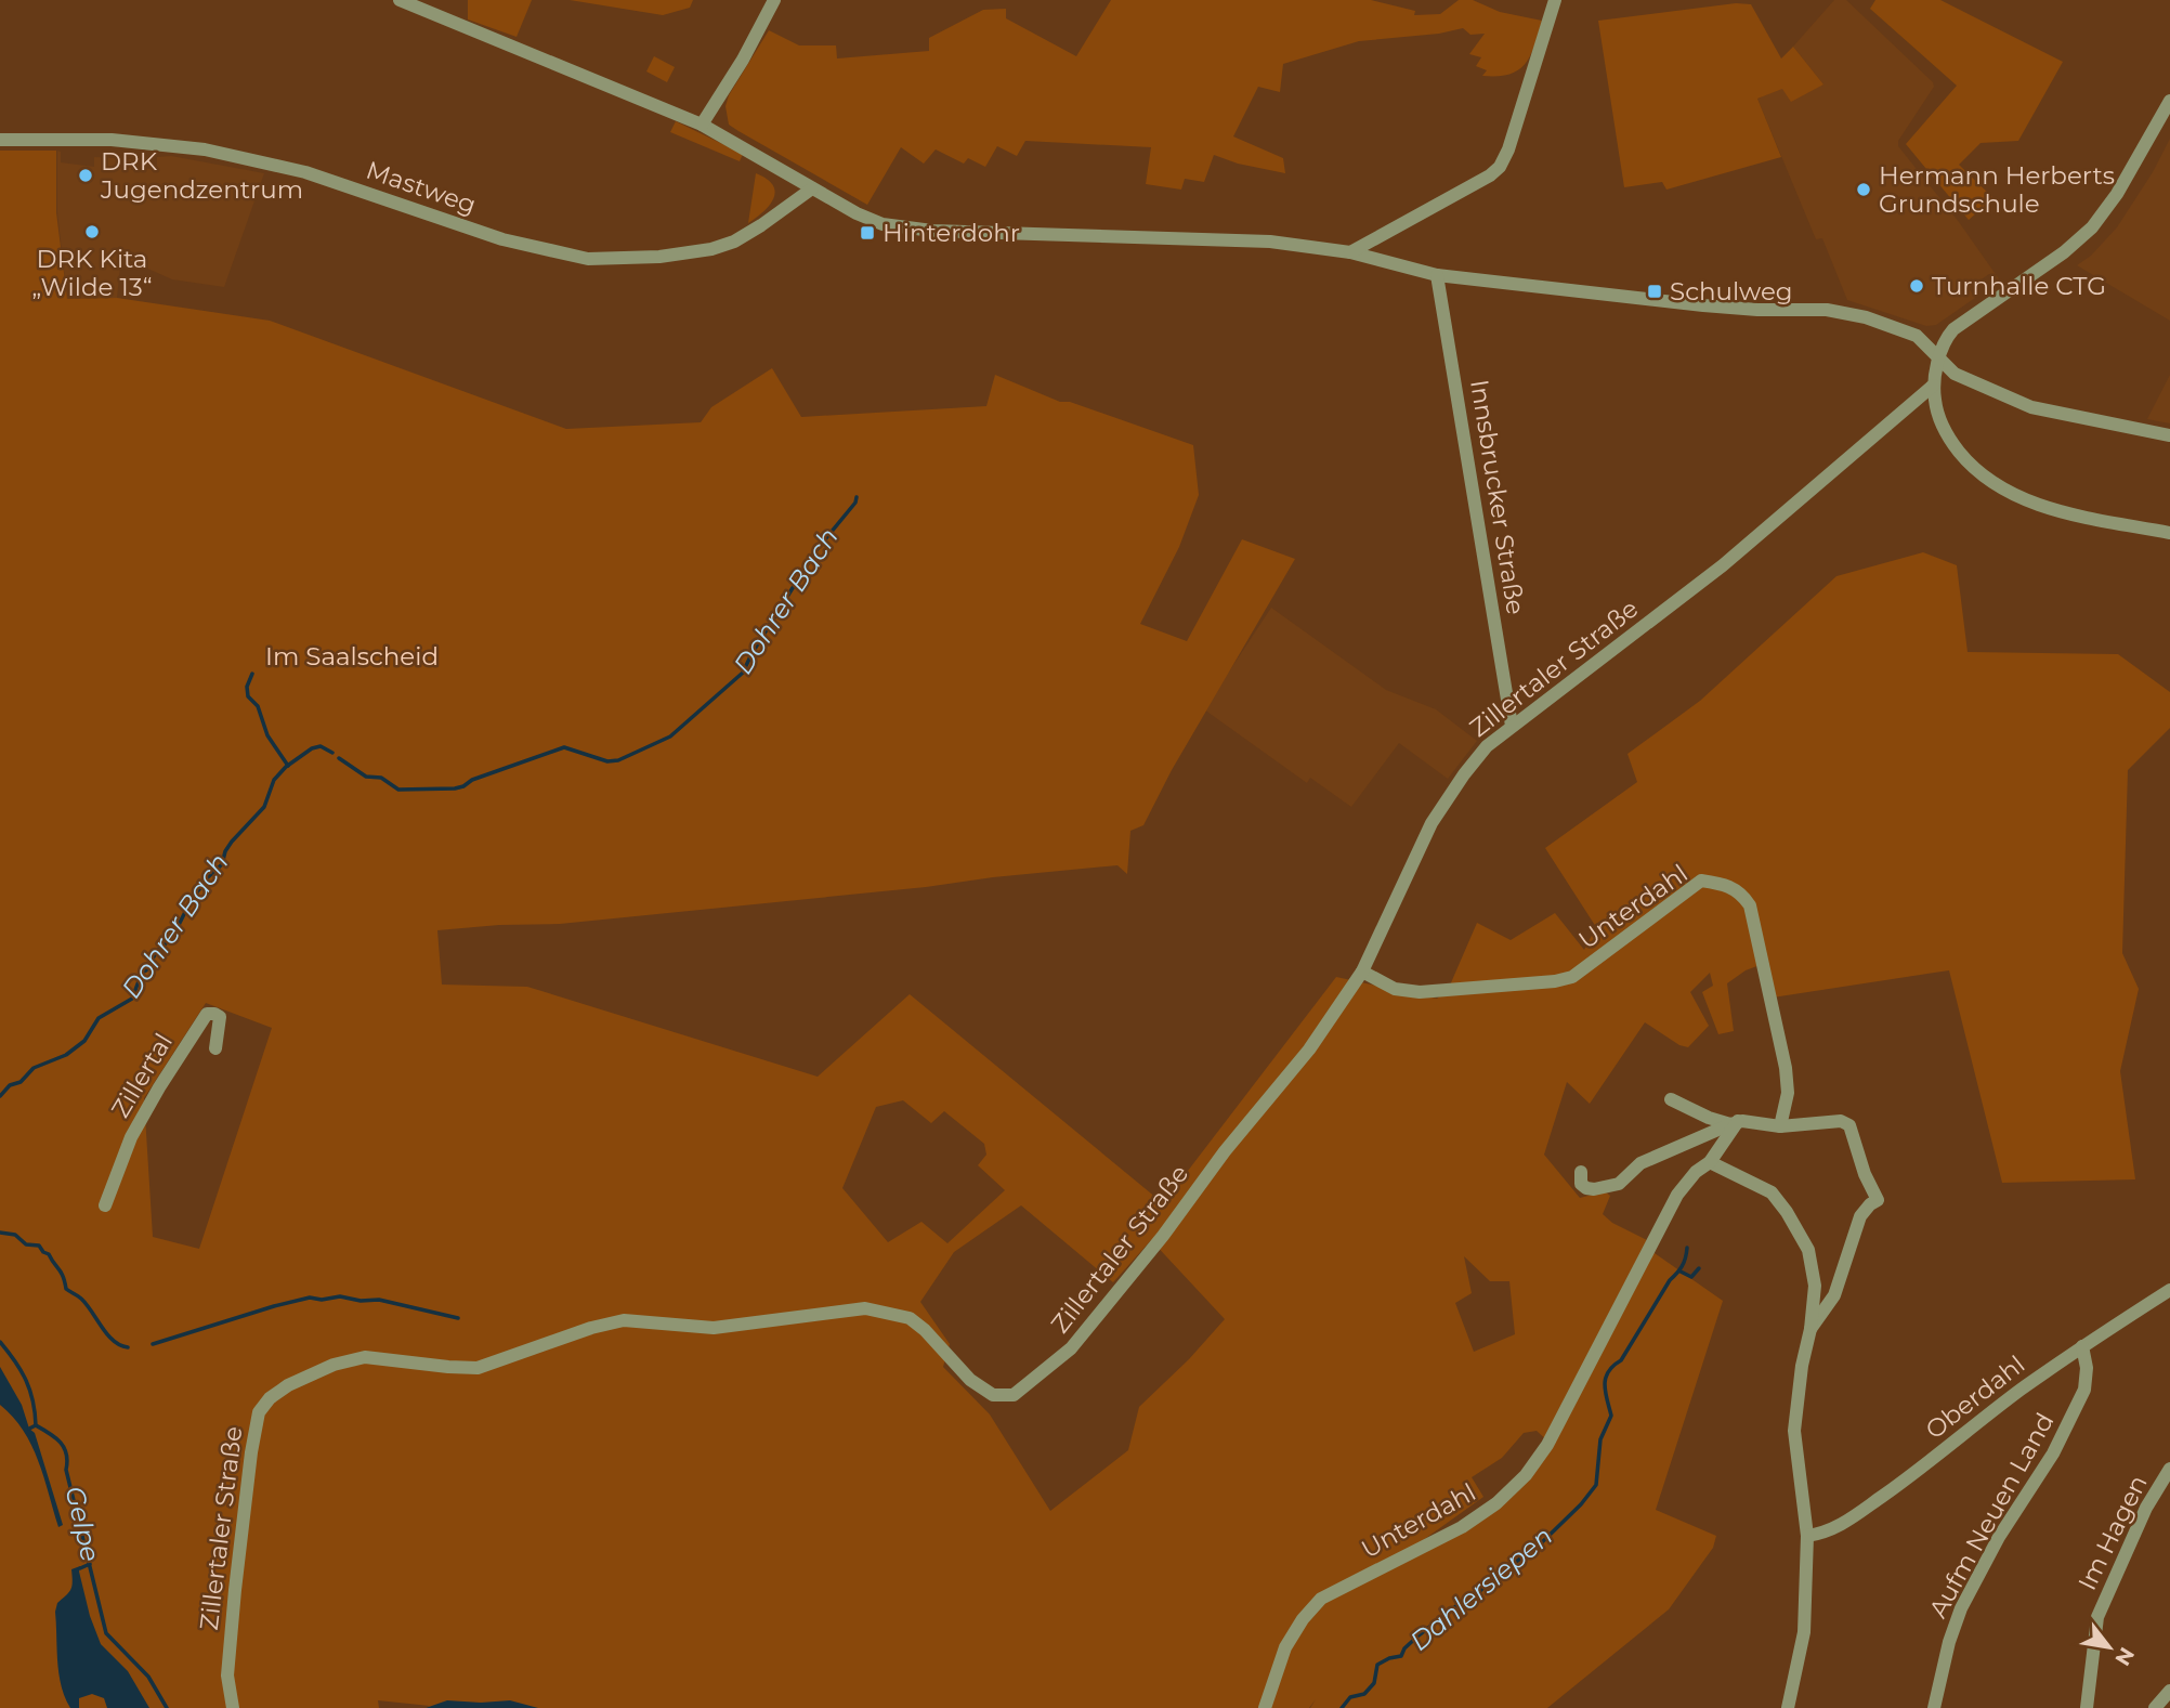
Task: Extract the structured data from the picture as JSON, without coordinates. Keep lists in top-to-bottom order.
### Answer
{
  "streets": {
    "street": [
      "Mastweg",
      "Innsbrucker Straße",
      "Zillertaler Straße",
      "Unterdahl",
      "Zillertal",
      "Oberdahl",
      "Aufm Neuen Land",
      "Im Hagen"
    ]
  },
  "crossings": [
    ["Innsbrucker Straße", "Zillertaler Straße"],
    ["Zillertaler Straße", "Unterdahl"],
    ["Oberdahl", "Aufm Neuen Land"]
  ],
  "water": ["Dohrer Bach", "Gelpe", "Dahlersiepen"],
  "parks": ["Im Saalscheid"],
  "places": {
    "other": [
      "DRK Jugendzentrum",
      "Hermann Herberts Grundschule",
      "DRK Kita „Wilde 13“",
      "Turnhalle CTG"
    ],
    "transit": ["Hinterdohr", "Schulweg"]
  },
  "north": "bottom right"
}
